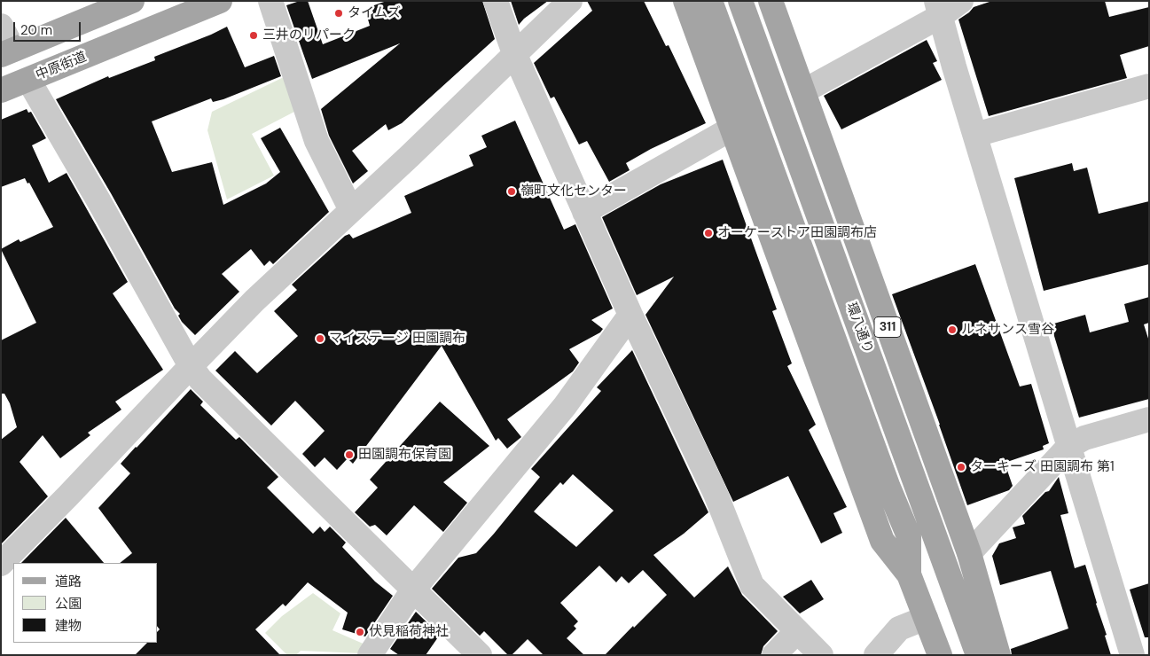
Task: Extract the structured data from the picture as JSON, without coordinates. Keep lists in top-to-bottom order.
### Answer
{
  "streets": {
    "main road": ["中原街道", "311", "環八通り"]
  },
  "places": [
    "タイムズ",
    "三井のリパーク",
    "嶺町文化センター",
    "オーケーストア田園調布店",
    "ルネサンス雪谷",
    "マイステージ 田園調布",
    "田園調布保育園",
    "ターキーズ 田園調布 第1",
    "伏見稲荷神社"
  ],
  "legend": ["道路", "公園", "建物"],
  "scale_bar": "20 m"
}
